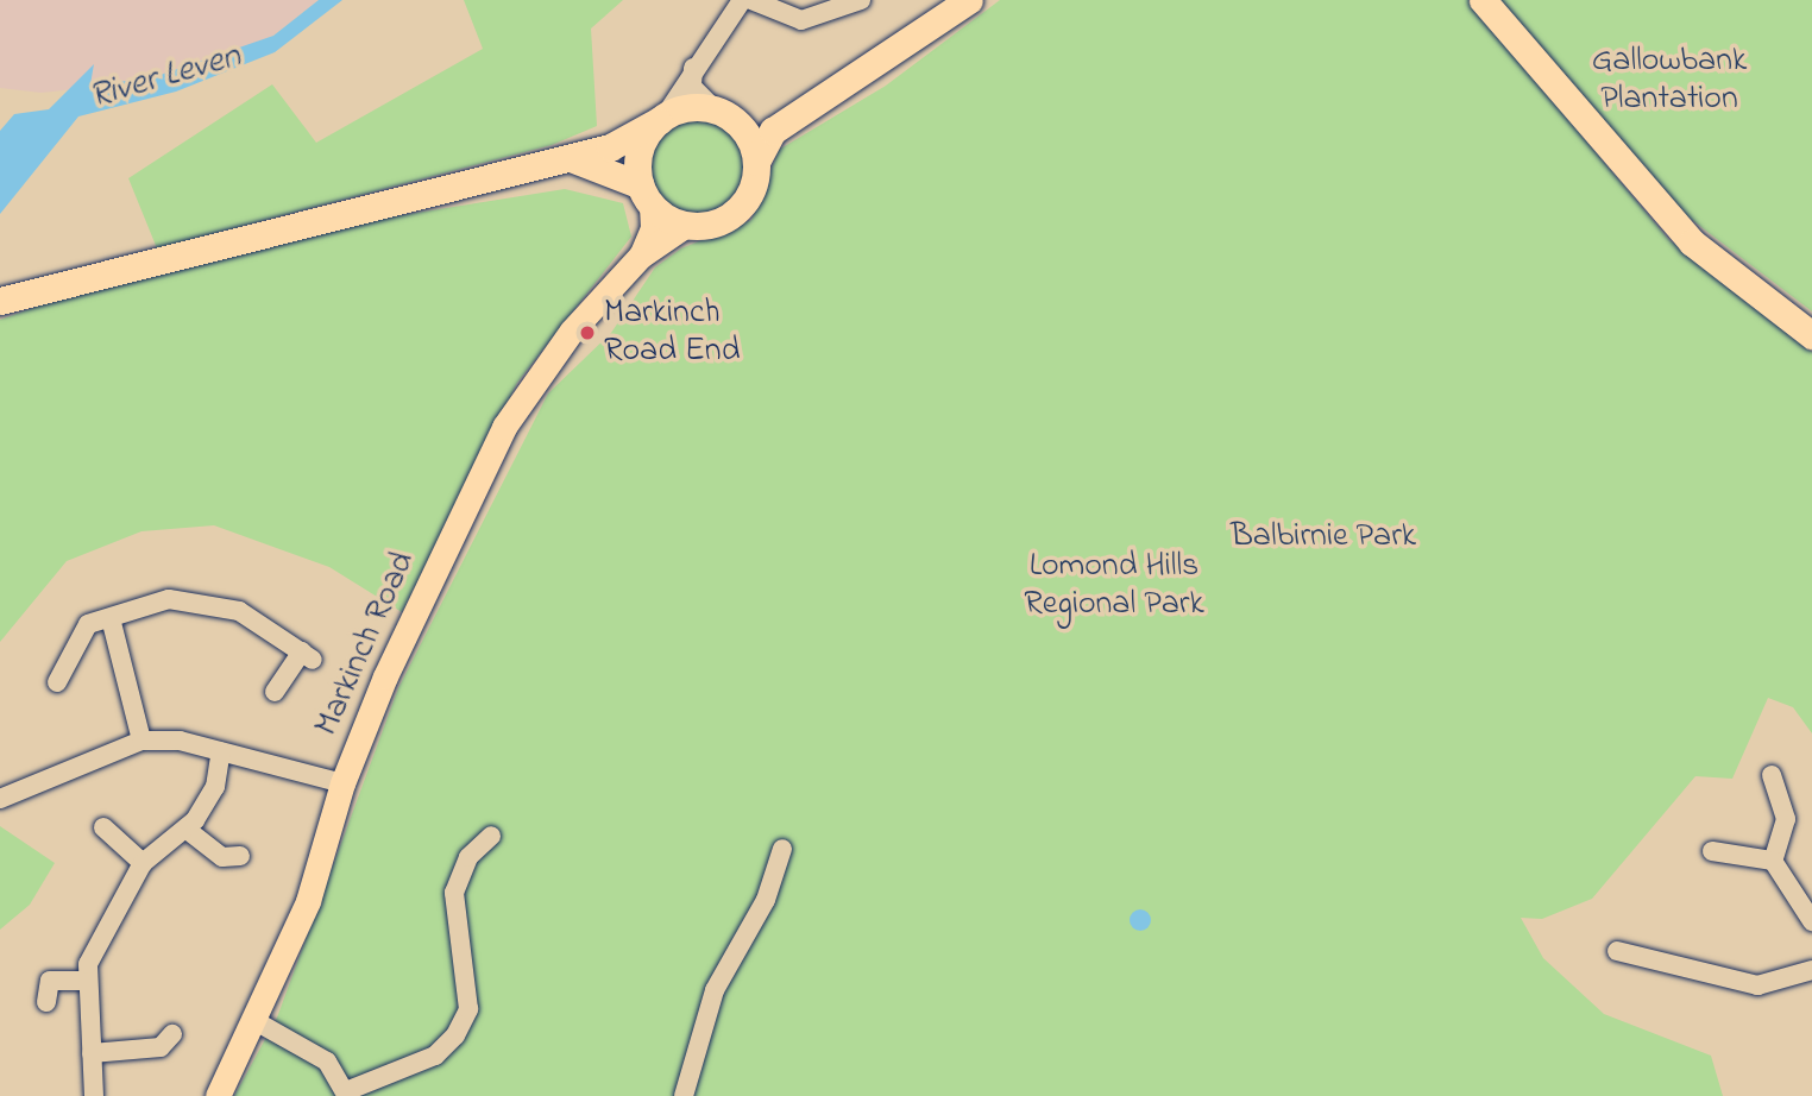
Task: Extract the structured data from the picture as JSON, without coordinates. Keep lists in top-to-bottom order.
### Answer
{
  "streets": {
    "main road": ["Markinch Road"]
  },
  "water": ["River Leven"],
  "parks": ["Gallowbank Plantation", "Balbirnie Park", "Lomond Hills Regional Park"],
  "places": ["Markinch Road End"]
}
